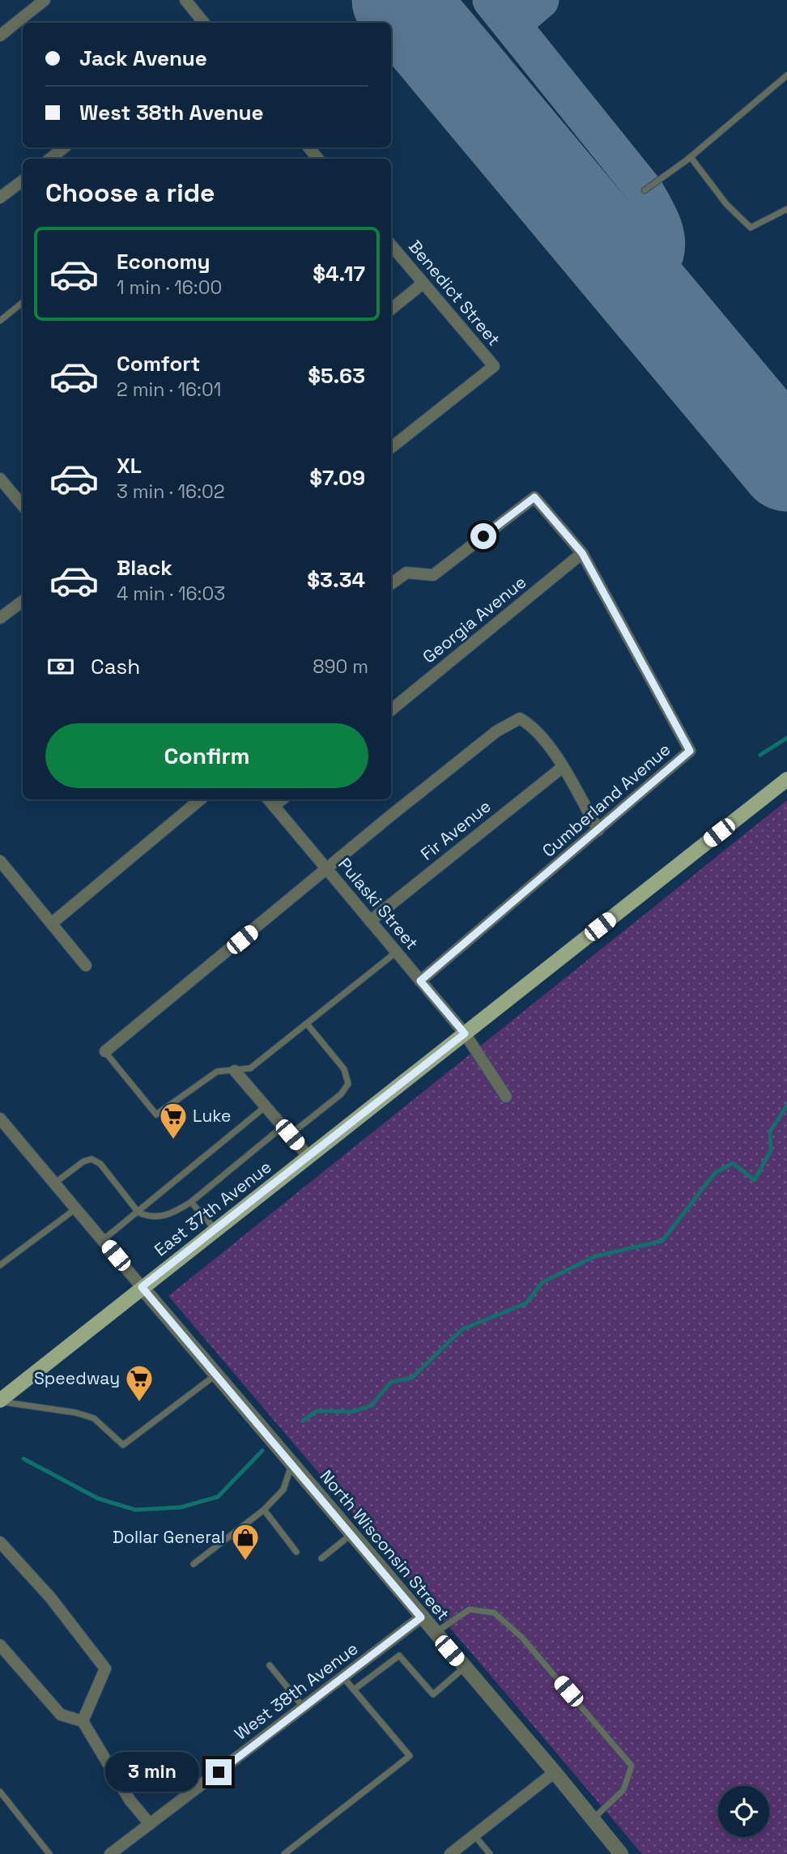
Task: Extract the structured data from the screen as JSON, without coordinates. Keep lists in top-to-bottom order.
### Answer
{
  "streets": {
    "main road": ["East 37th Avenue"],
    "street": [
      "Benedict Street",
      "Georgia Avenue",
      "Cumberland Avenue",
      "Fir Avenue",
      "Pulaski Street",
      "North Wisconsin Street",
      "West 38th Avenue"
    ]
  },
  "crossings": [
    ["Georgia Avenue", "Cumberland Avenue"],
    ["Cumberland Avenue", "Pulaski Street"],
    ["Fir Avenue", "Pulaski Street"],
    ["Pulaski Street", "East 37th Avenue"],
    ["East 37th Avenue", "North Wisconsin Street"],
    ["North Wisconsin Street", "West 38th Avenue"]
  ],
  "places": {
    "supermarket": ["Luke", "Speedway"],
    "shop": ["Dollar General"]
  },
  "page": {
    "banner": ["Jack Avenue", "West 38th Avenue"],
    "heading": "Choose a ride",
    "list": [
      {
        "name": "Economy",
        "note": "1 min · 16:00",
        "value": "$4.17"
      },
      {
        "name": "Comfort",
        "note": "2 min · 16:01",
        "value": "$5.63"
      },
      {
        "name": "XL",
        "note": "3 min · 16:02",
        "value": "$7.09"
      },
      {
        "name": "Black",
        "note": "4 min · 16:03",
        "value": "$3.34"
      }
    ],
    "pay": ["Cash", "890 m"],
    "buttons": "Confirm",
    "bubble": "3 min"
  }
}
